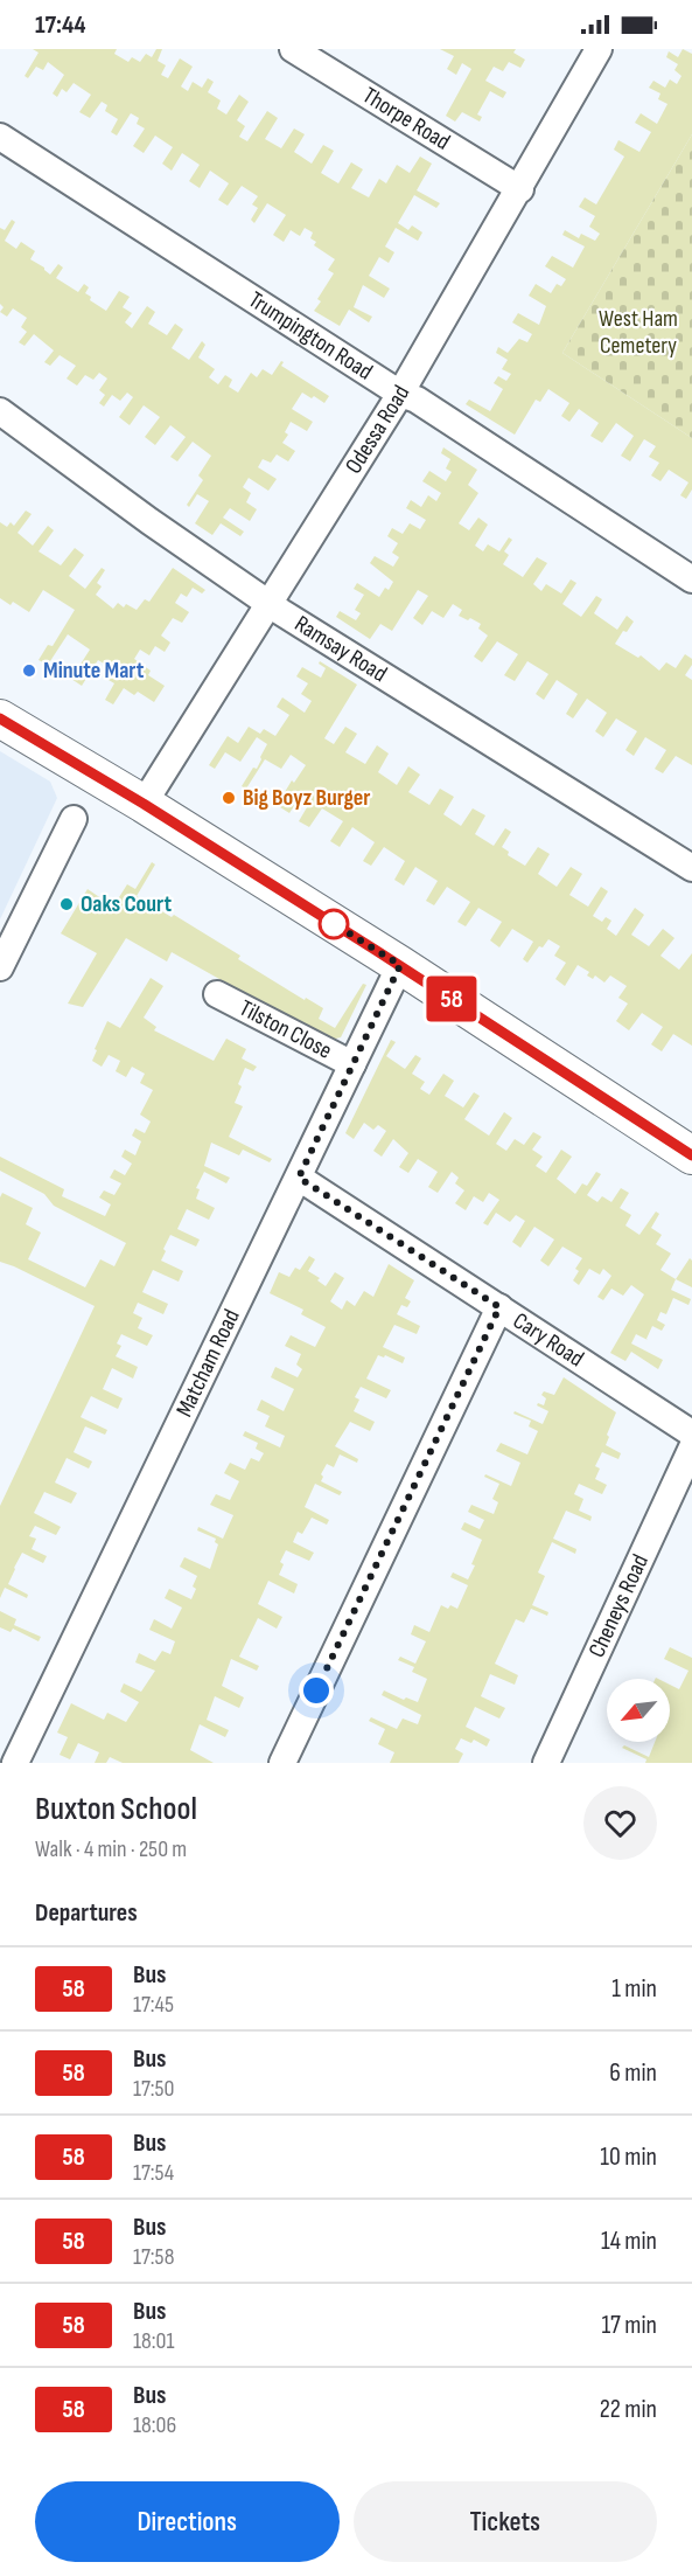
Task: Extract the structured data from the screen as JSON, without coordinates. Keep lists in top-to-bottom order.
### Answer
{
  "streets": {
    "street": [
      "Thorpe Road",
      "Trumpington Road",
      "Odessa Road",
      "Ramsay Road",
      "Tilston Close",
      "Cary Road",
      "Matcham Road",
      "Cheneys Road"
    ]
  },
  "crossings": [
    ["Thorpe Road", "Odessa Road"],
    ["Trumpington Road", "Odessa Road"],
    ["Odessa Road", "Ramsay Road"],
    ["Tilston Close", "Matcham Road"],
    ["Cary Road", "Matcham Road"]
  ],
  "parks": ["West Ham Cemetery"],
  "places": ["Minute Mart", "Big Boyz Burger", "Oaks Court"],
  "lines": ["bus line 58"],
  "north": "bottom left",
  "page": {
    "status": "17:44",
    "on_map": "58",
    "heading": [
      ["Buxton School", "Walk · 4 min · 250 m"],
      "Departures"
    ],
    "list": [
      {
        "mark": "58",
        "name": "Bus",
        "note": "17:45",
        "value": "1 min"
      },
      {
        "mark": "58",
        "name": "Bus",
        "note": "17:50",
        "value": "6 min"
      },
      {
        "mark": "58",
        "name": "Bus",
        "note": "17:54",
        "value": "10 min"
      },
      {
        "mark": "58",
        "name": "Bus",
        "note": "17:58",
        "value": "14 min"
      },
      {
        "mark": "58",
        "name": "Bus",
        "note": "18:01",
        "value": "17 min"
      },
      {
        "mark": "58",
        "name": "Bus",
        "note": "18:06",
        "value": "22 min"
      }
    ],
    "buttons": ["Directions", "Tickets"]
  }
}
